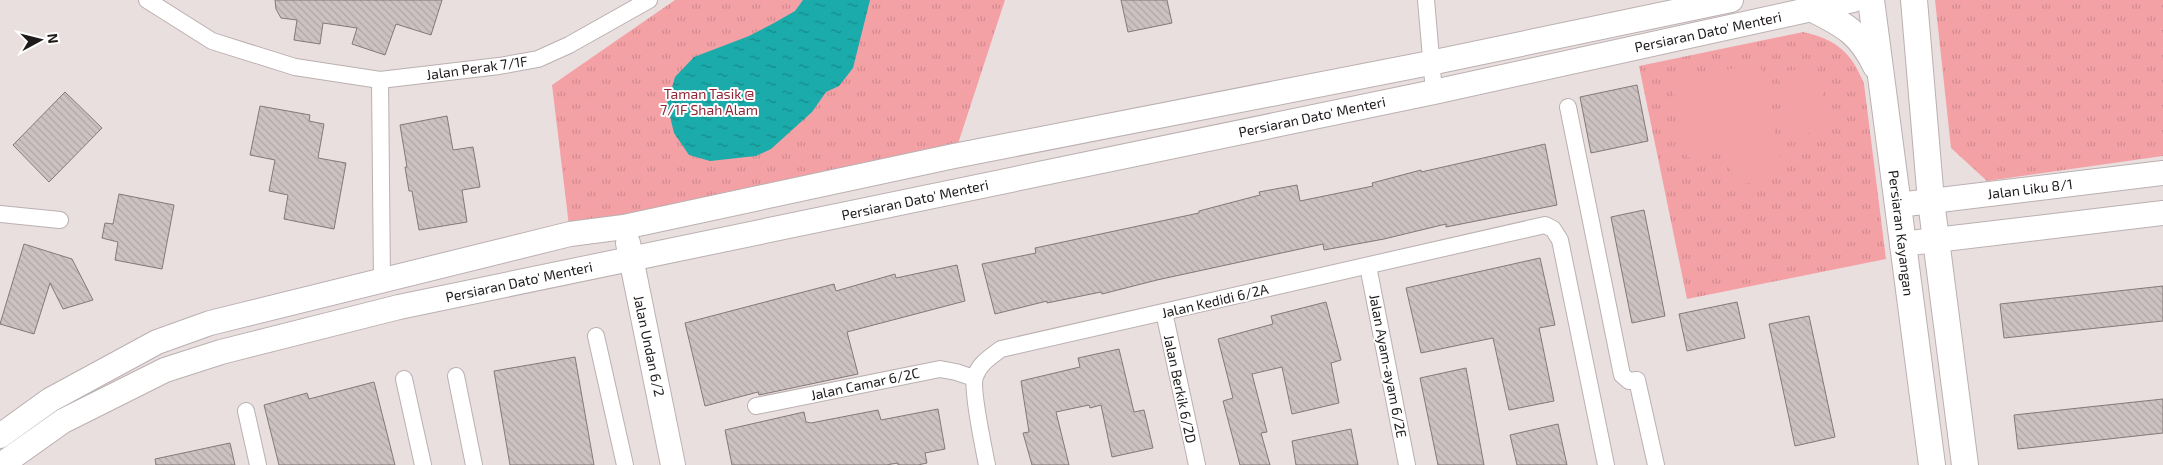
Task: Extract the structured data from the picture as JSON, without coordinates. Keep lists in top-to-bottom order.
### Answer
{
  "streets": {
    "main road": [
      "Persiaran Dato' Menteri",
      "Jalan Liku 8/1",
      "Persiaran Kayangan",
      "Jalan Undan 6/2"
    ],
    "street": [
      "Jalan Perak 7/1F",
      "Jalan Kedidi 6/2A",
      "Jalan Ayam-ayam 6/2E",
      "Jalan Camar 6/2C",
      "Jalan Berkik 6/2D"
    ]
  },
  "crossings": [
    ["Persiaran Dato' Menteri", "Jalan Undan 6/2"],
    ["Jalan Liku 8/1", "Persiaran Kayangan"],
    ["Jalan Kedidi 6/2A", "Jalan Ayam-ayam 6/2E"],
    ["Jalan Kedidi 6/2A", "Jalan Camar 6/2C"],
    ["Jalan Kedidi 6/2A", "Jalan Berkik 6/2D"]
  ],
  "parks": ["Taman Tasik @ 7/1F Shah Alam"],
  "north": "right"
}
